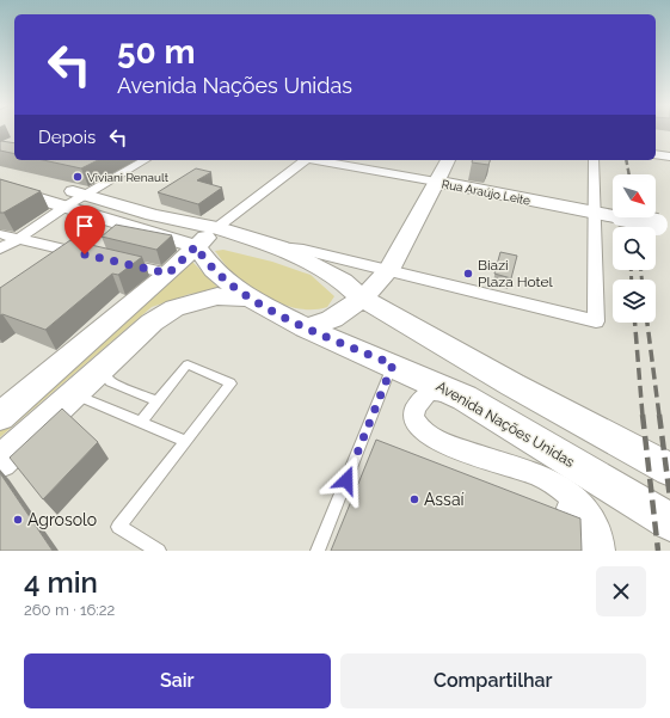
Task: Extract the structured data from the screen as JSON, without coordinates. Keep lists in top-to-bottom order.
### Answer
{
  "streets": {
    "main road": ["Rua Araújo Leite", "Avenida Nações Unidas"]
  },
  "places": [
    "Viviani Renault",
    "Biazi Plaza Hotel",
    "Assaí",
    "Agrosolo"
  ],
  "north": "bottom right",
  "page": {
    "turn": ["50 m", "Avenida Nações Unidas"],
    "then": "Depois",
    "heading": ["4 min", "260 m · 16:22"],
    "buttons": ["Sair", "Compartilhar"]
  }
}
